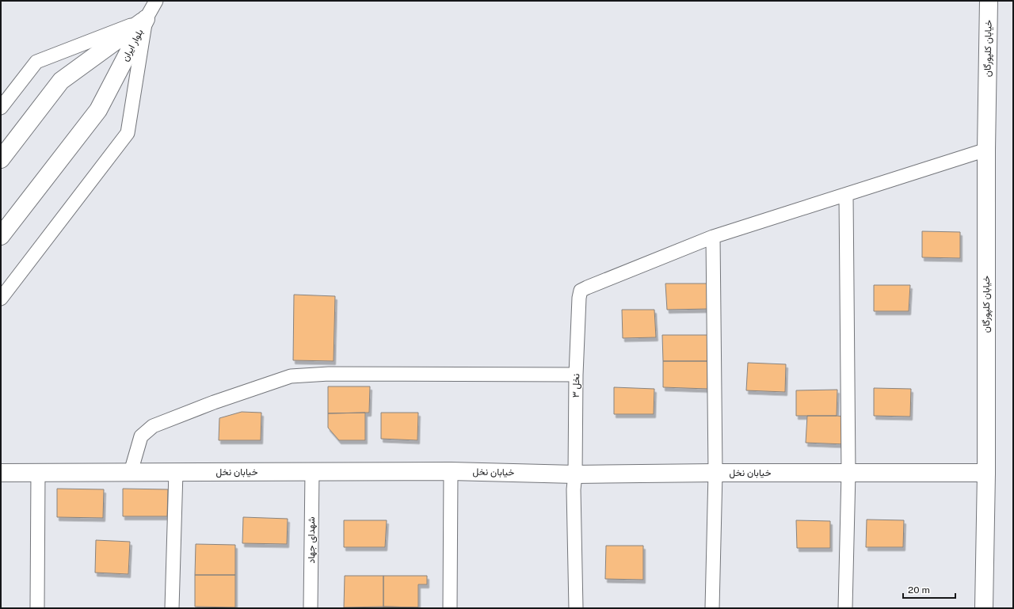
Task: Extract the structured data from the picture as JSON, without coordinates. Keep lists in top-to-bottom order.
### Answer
{
  "streets": {
    "street": [
      "بلوار ایران",
      "خیابان کلپورگان",
      "نخل ۳",
      "خیابان نخل",
      "شهدای جهاد"
    ]
  },
  "crossings": [
    ["خیابان کلپورگان", "خیابان نخل"],
    ["نخل ۳", "خیابان نخل"],
    ["خیابان نخل", "شهدای جهاد"]
  ],
  "scale_bar": "20 m"
}
